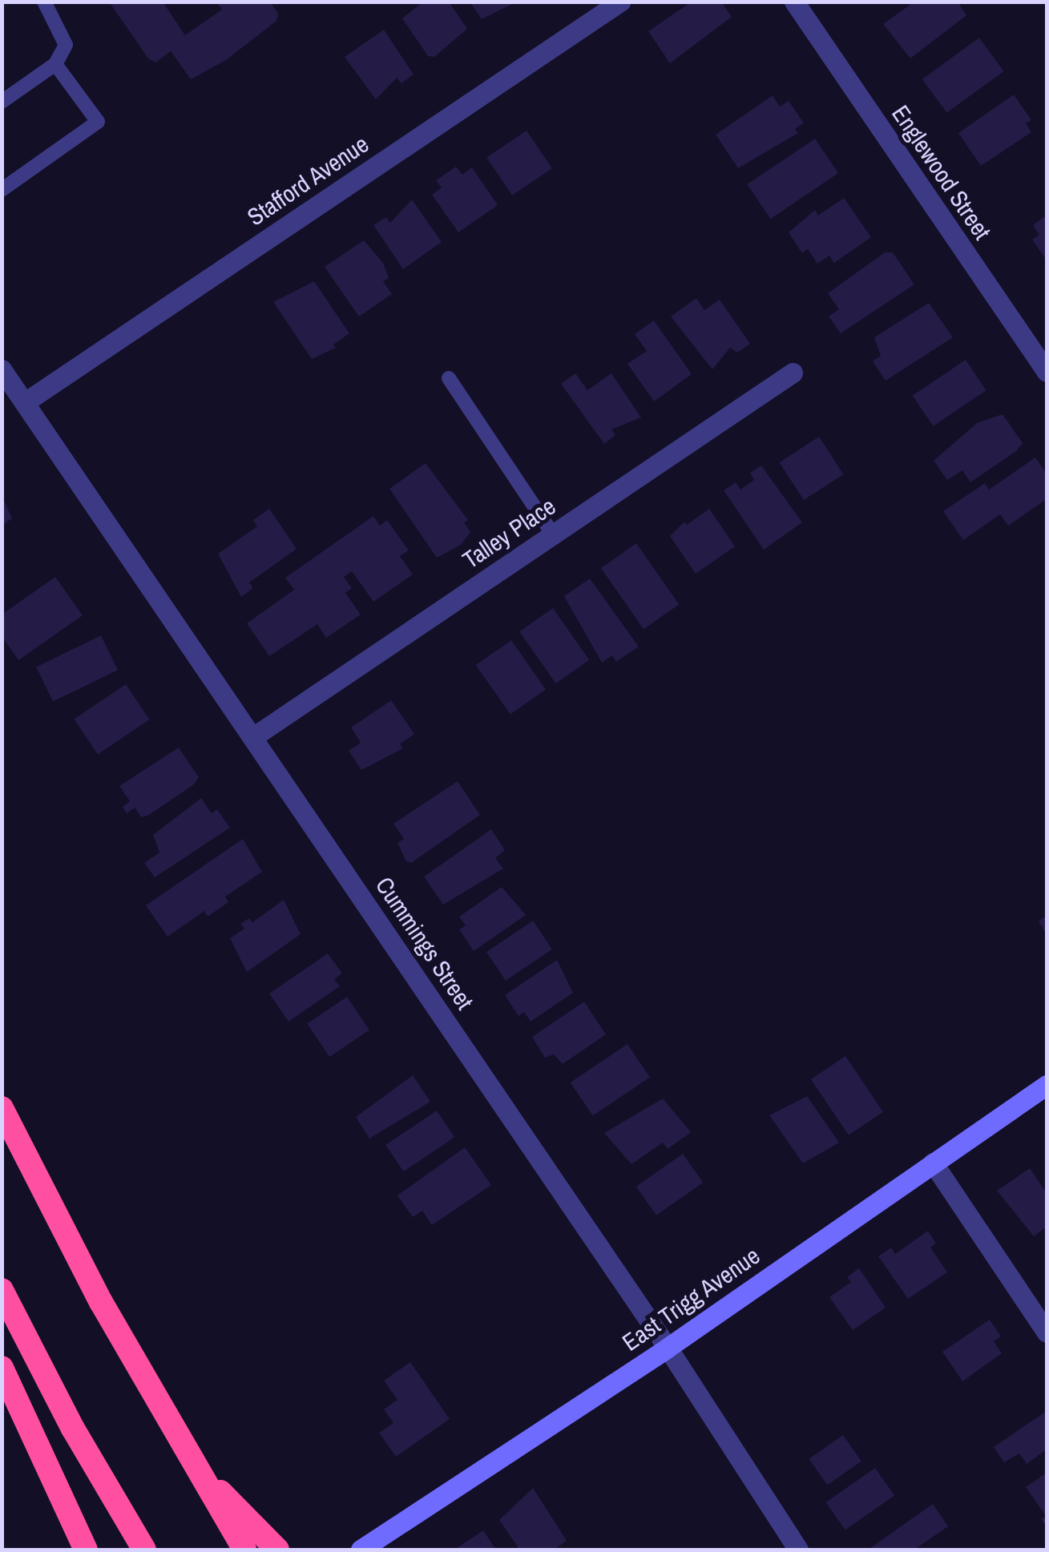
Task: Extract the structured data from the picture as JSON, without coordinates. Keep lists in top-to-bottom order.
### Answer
{
  "streets": {
    "street": [
      "Englewood Street",
      "Stafford Avenue",
      "Talley Place",
      "Cummings Street",
      "East Trigg Avenue"
    ]
  },
  "crossings": [
    ["Stafford Avenue", "Cummings Street"],
    ["Talley Place", "Cummings Street"],
    ["Cummings Street", "East Trigg Avenue"]
  ]
}
